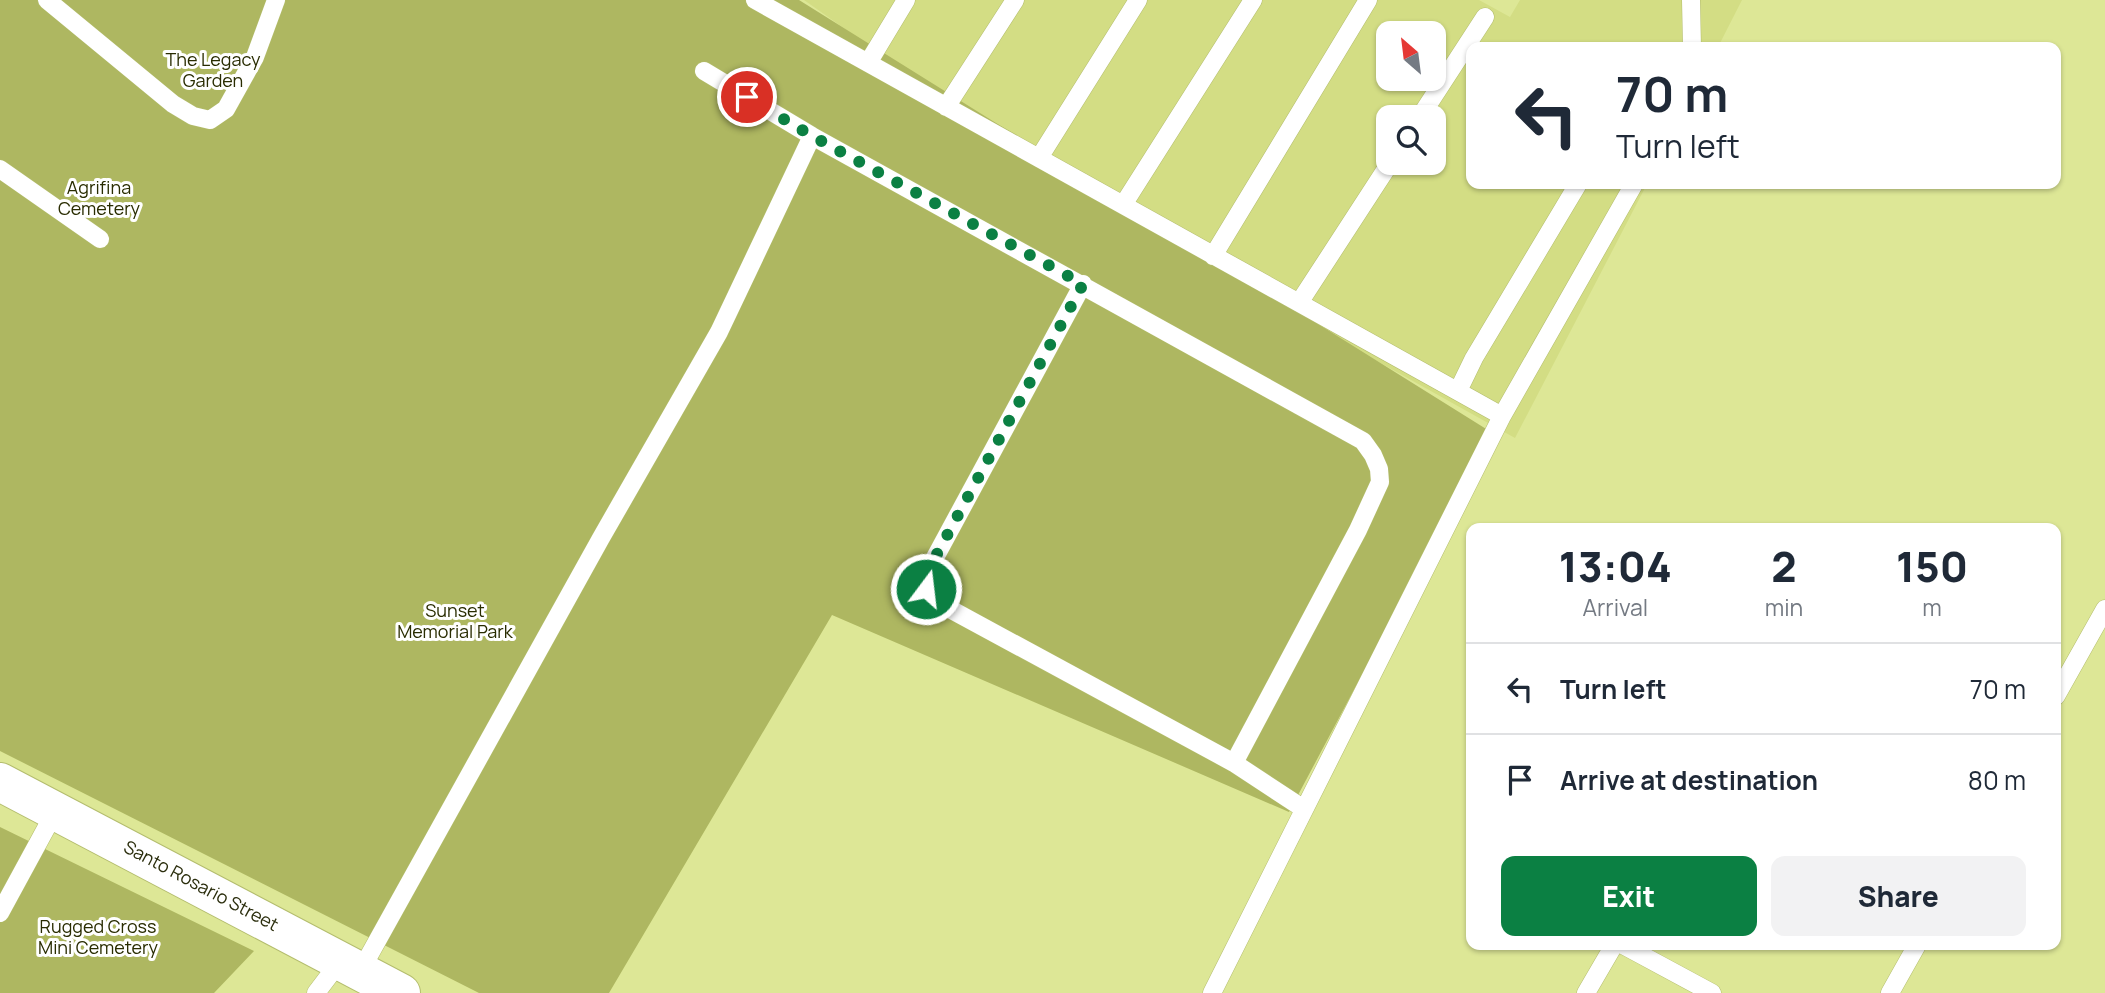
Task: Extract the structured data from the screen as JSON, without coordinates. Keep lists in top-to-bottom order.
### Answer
{
  "streets": {
    "main road": ["Santo Rosario Street"]
  },
  "parks": [
    "The Legacy Garden",
    "Agrifina Cemetery",
    "Sunset Memorial Park",
    "Rugged Cross Mini Cemetery"
  ],
  "north": "top left",
  "page": {
    "turn": ["70 m", "Turn left"],
    "eta": [
      "13:04",
      "Arrival",
      "2",
      "min",
      "150",
      "m"
    ],
    "list": [
      {
        "name": "Turn left",
        "value": "70 m"
      },
      {
        "name": "Arrive at destination",
        "value": "80 m"
      }
    ],
    "buttons": ["Exit", "Share"]
  }
}
